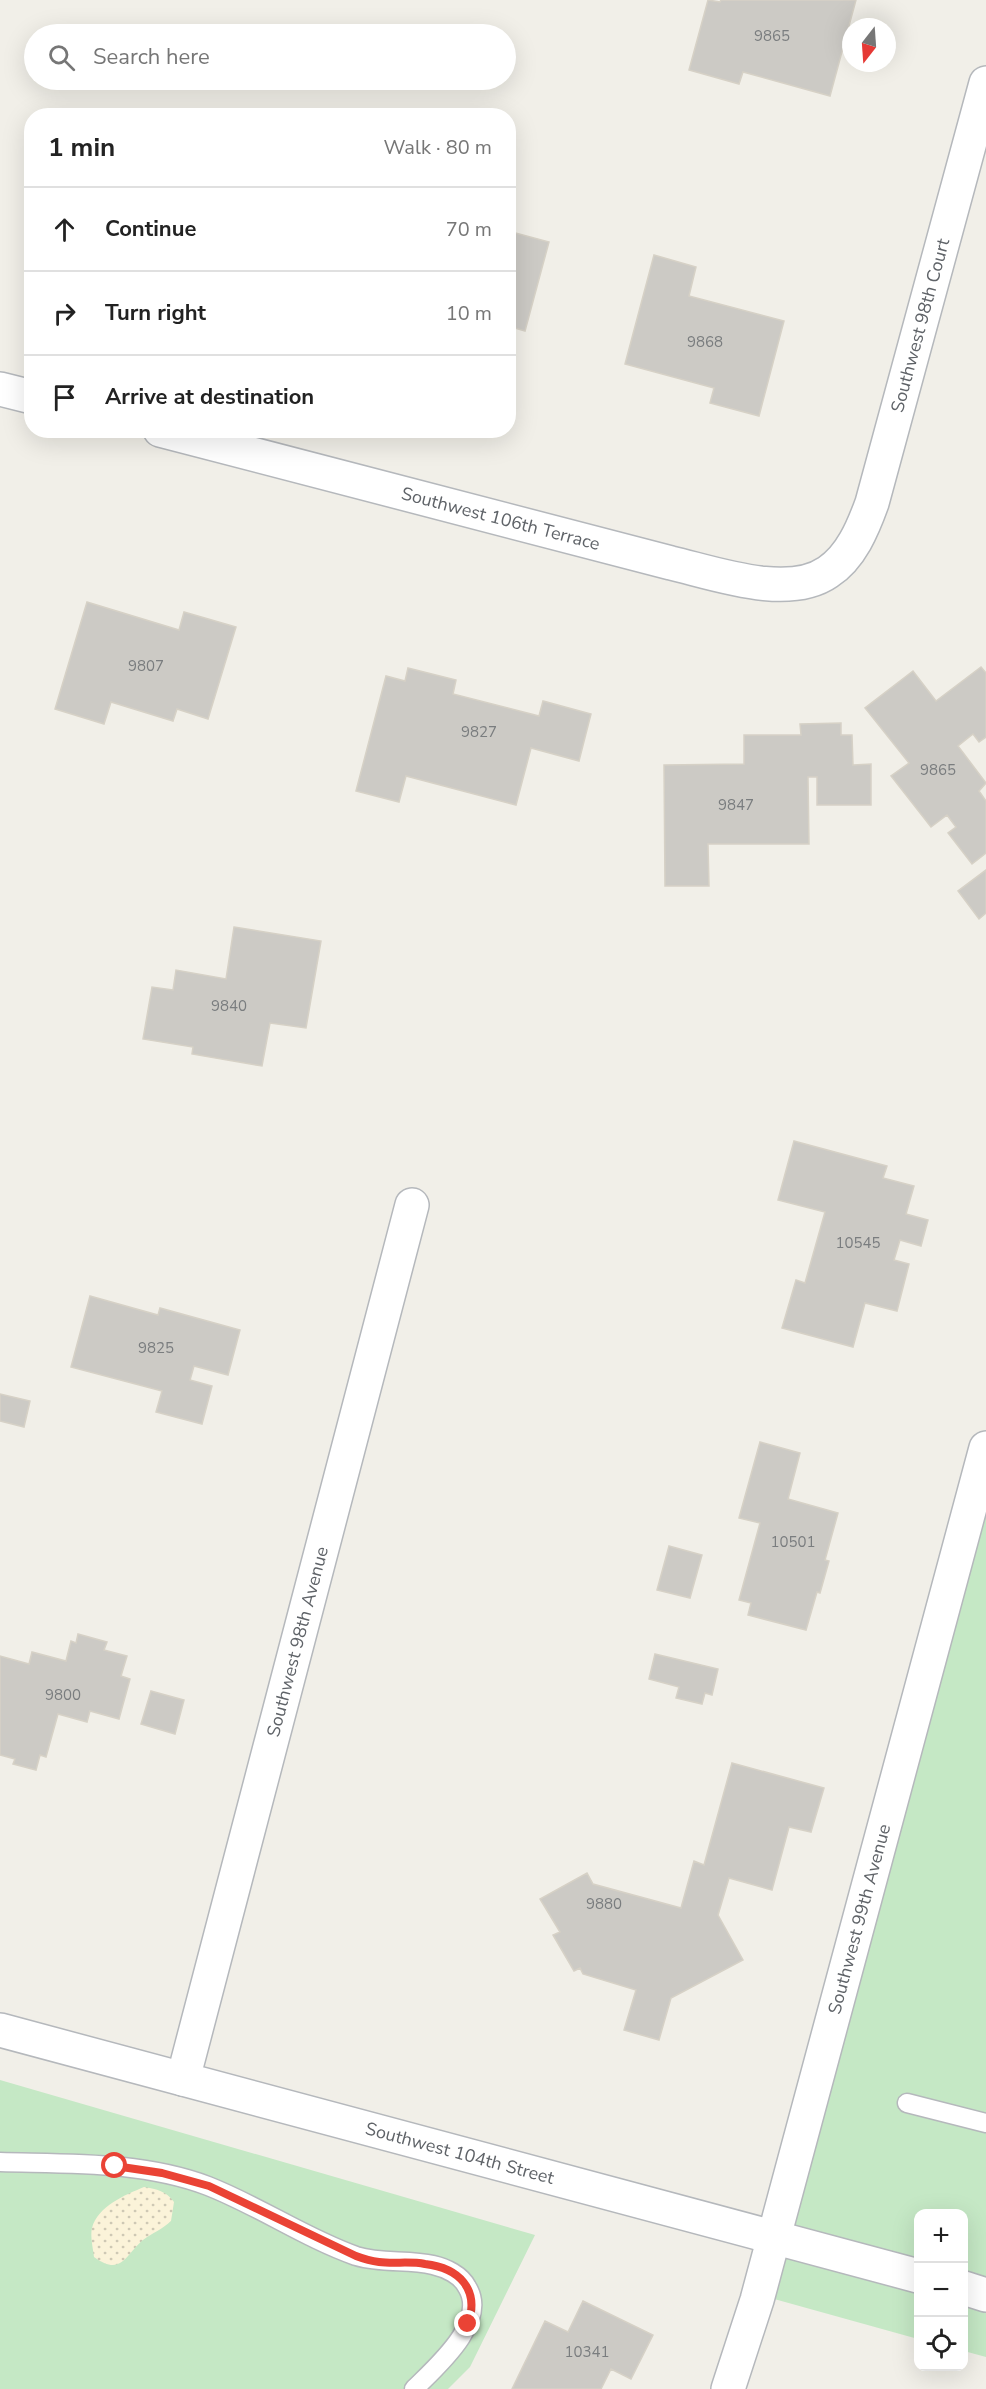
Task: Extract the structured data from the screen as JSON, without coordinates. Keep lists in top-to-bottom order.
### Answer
{
  "streets": {
    "street": [
      "Southwest 98th Court",
      "Southwest 106th Terrace",
      "Southwest 98th Avenue",
      "Southwest 99th Avenue",
      "Southwest 104th Street"
    ]
  },
  "crossings": [
    ["Southwest 98th Court", "Southwest 106th Terrace"],
    ["Southwest 98th Avenue", "Southwest 104th Street"],
    ["Southwest 99th Avenue", "Southwest 104th Street"]
  ],
  "house_numbers": [
    "9865",
    "9868",
    "9807",
    "9827",
    "9865",
    "9847",
    "9840",
    "10545",
    "9825",
    "10501",
    "9800",
    "9880",
    "10341"
  ],
  "north": "bottom",
  "page": {
    "search": "Search here",
    "heading": ["1 min", "Walk · 80 m"],
    "list": [
      ["Continue", "70 m"],
      ["Turn right", "10 m"],
      "Arrive at destination"
    ],
    "map_buttons": ["+", "−"]
  }
}
